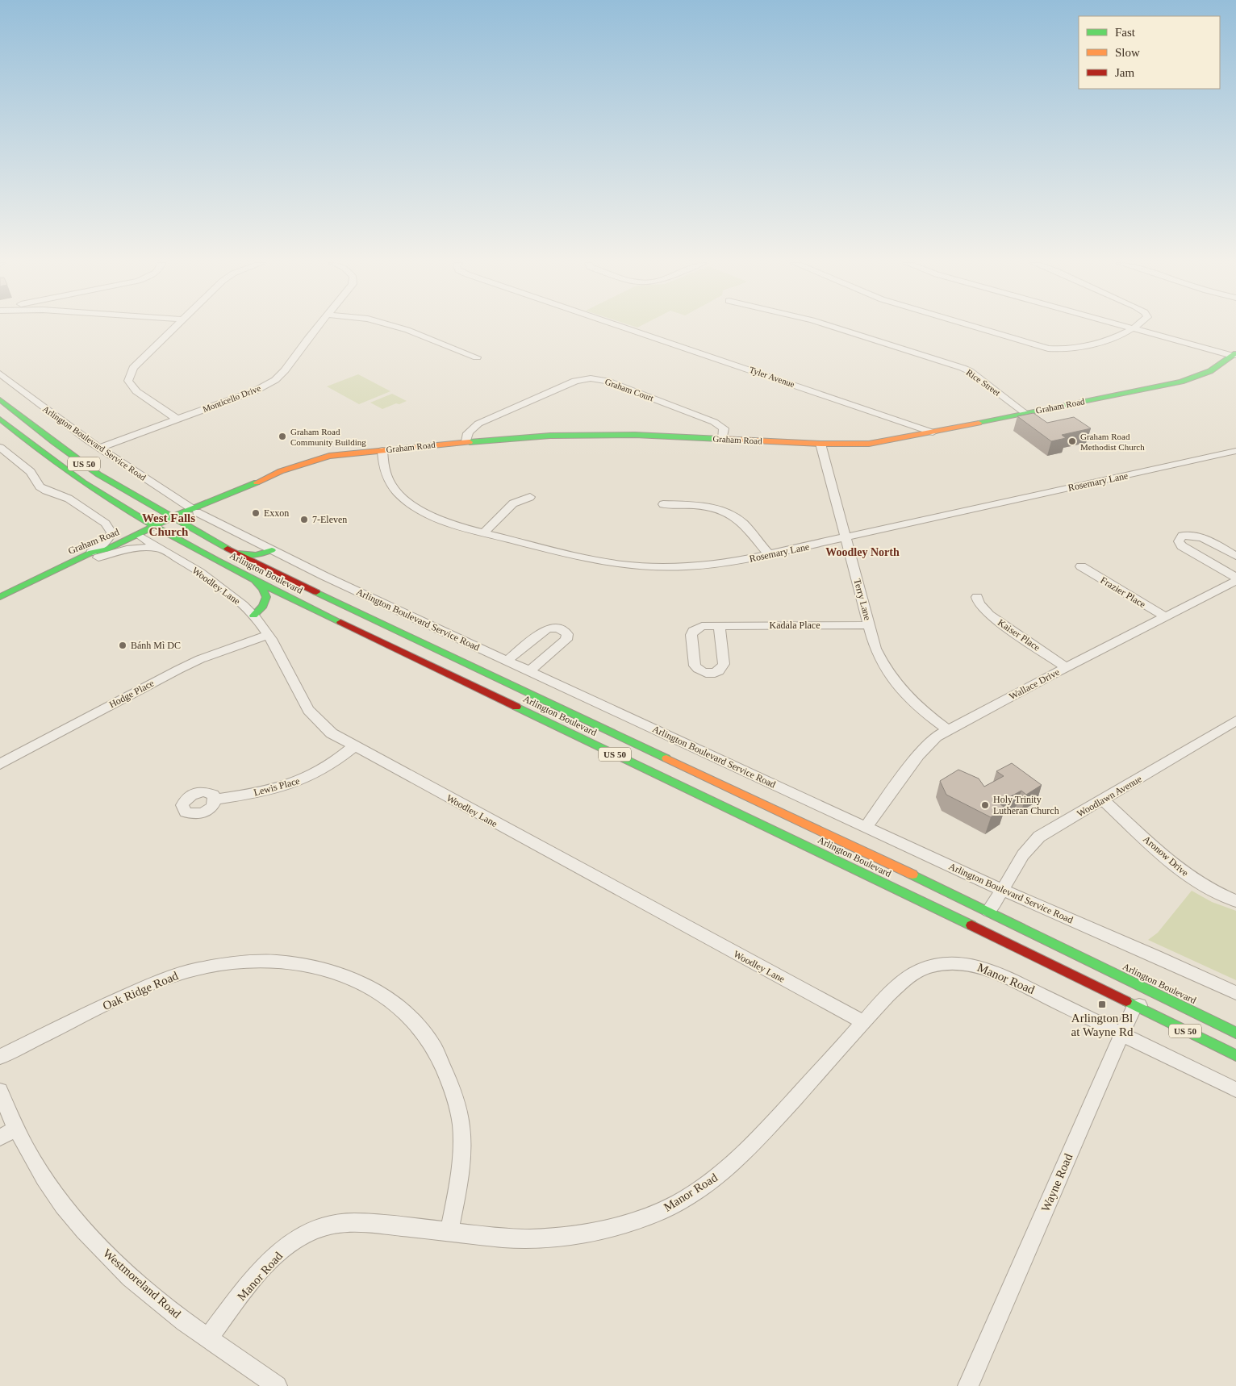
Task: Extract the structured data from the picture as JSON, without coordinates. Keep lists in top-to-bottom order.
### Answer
{
  "streets": {
    "main road": ["Graham Road", "US 50", "Arlington Boulevard"],
    "street": [
      "Tyler Avenue",
      "Rice Street",
      "Graham Court",
      "Monticello Drive",
      "Arlington Boulevard Service Road",
      "Rosemary Lane",
      "Woodley Lane",
      "Frazier Place",
      "Terry Lane",
      "Kadala Place",
      "Kaiser Place",
      "Wallace Drive",
      "Hodge Place",
      "Lewis Place",
      "Woodlawn Avenue",
      "Aronow Drive",
      "Manor Road",
      "Oak Ridge Road",
      "Wayne Road",
      "Westmoreland Road"
    ]
  },
  "crossings": [
    ["Tyler Avenue", "Graham Road"],
    ["Rice Street", "Graham Road"],
    ["Graham Court", "Graham Road"],
    ["Monticello Drive", "Arlington Boulevard Service Road"],
    ["Graham Road", "Arlington Boulevard Service Road"],
    ["Graham Road", "Rosemary Lane"],
    ["Graham Road", "Arlington Boulevard"],
    ["Graham Road", "Woodley Lane"],
    ["Graham Road", "Terry Lane"],
    ["Arlington Boulevard Service Road", "Wallace Drive"],
    ["Arlington Boulevard Service Road", "Woodlawn Avenue"],
    ["Rosemary Lane", "Terry Lane"],
    ["Arlington Boulevard", "Woodlawn Avenue"],
    ["Arlington Boulevard", "Wayne Road"],
    ["Woodley Lane", "Hodge Place"],
    ["Woodley Lane", "Lewis Place"],
    ["Woodley Lane", "Manor Road"],
    ["Frazier Place", "Wallace Drive"],
    ["Terry Lane", "Kadala Place"],
    ["Terry Lane", "Wallace Drive"],
    ["Kaiser Place", "Wallace Drive"],
    ["Woodlawn Avenue", "Aronow Drive"],
    ["Manor Road", "Oak Ridge Road"],
    ["Manor Road", "Wayne Road"],
    ["Manor Road", "Westmoreland Road"]
  ],
  "districts": ["West Falls Church", "Woodley North"],
  "places": {
    "other": [
      "Graham Road Community Building",
      "Graham Road Methodist Church",
      "Exxon",
      "7-Eleven",
      "Bánh Mì DC",
      "Holy Trinity Lutheran Church"
    ],
    "transit": ["Arlington Bl at Wayne Rd"]
  },
  "legend": ["Fast", "Slow", "Jam"]
}
